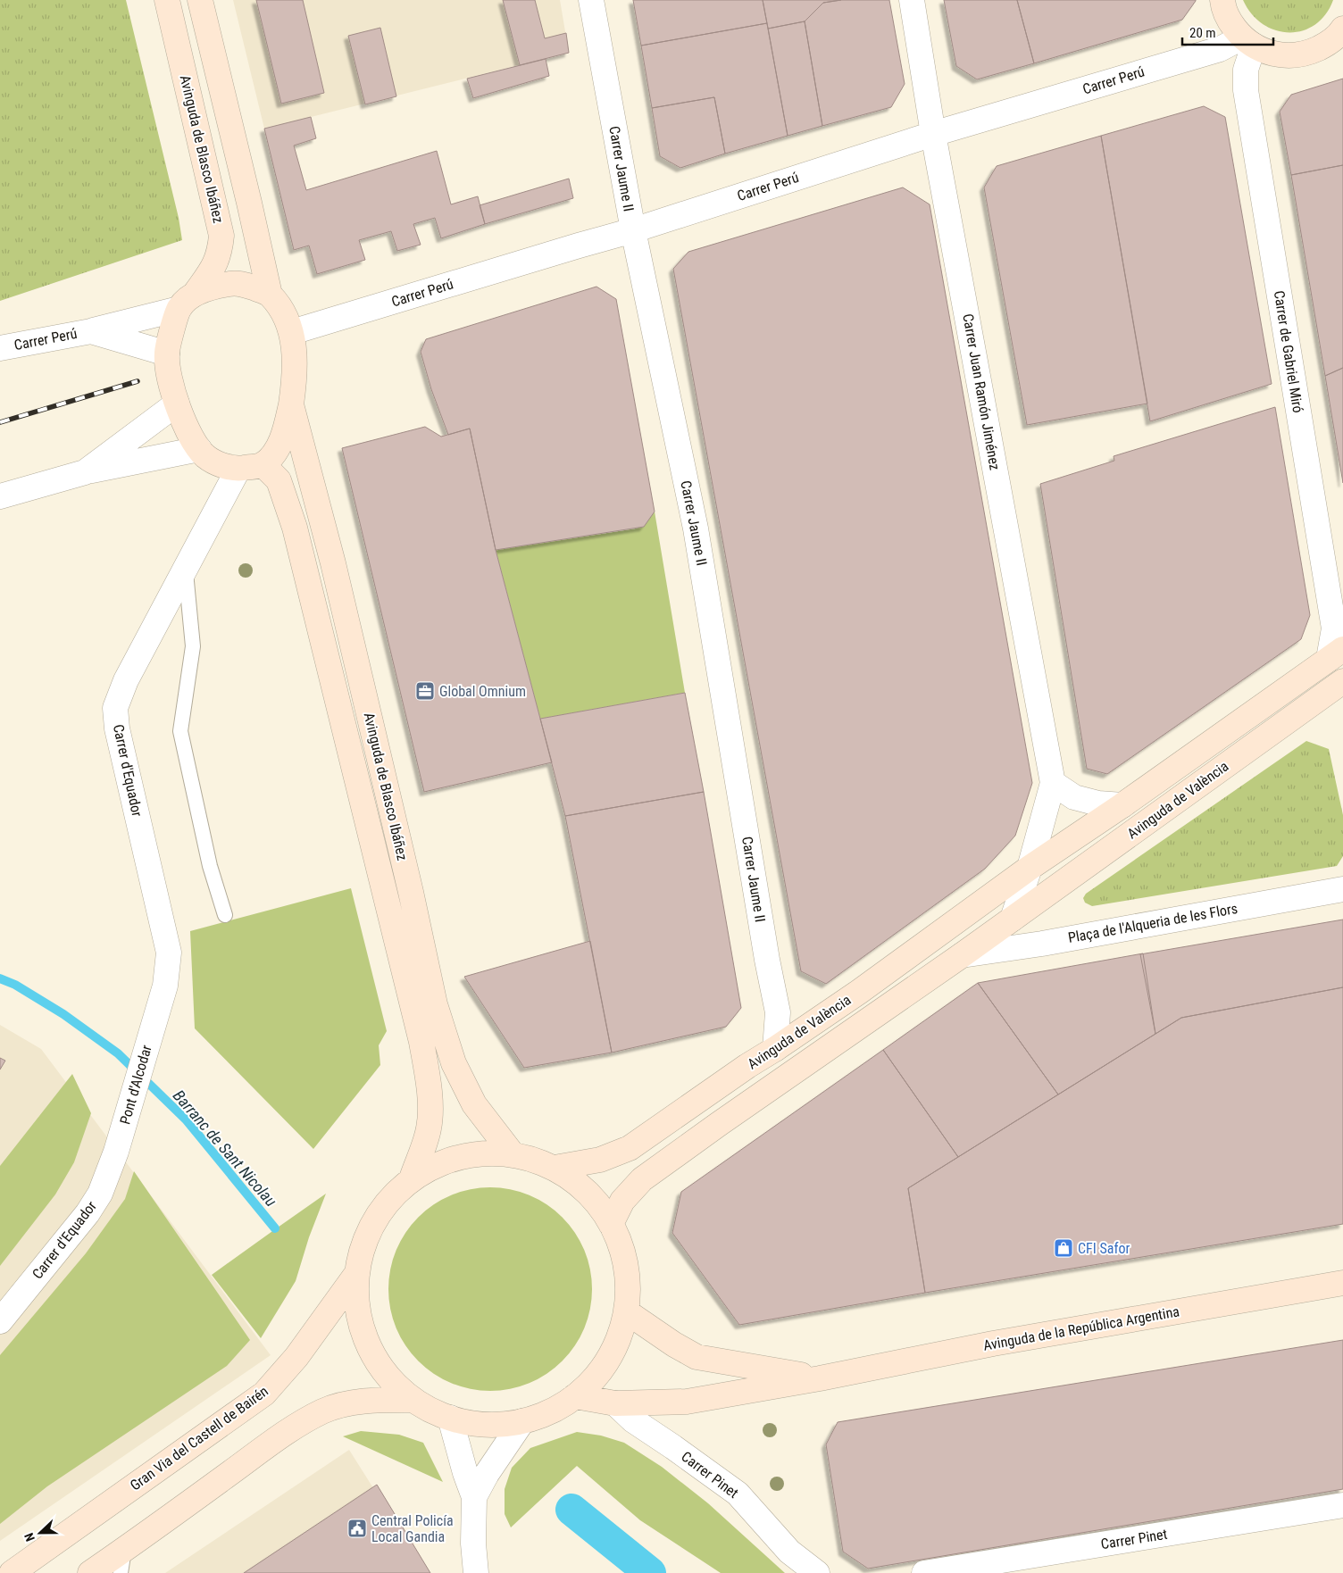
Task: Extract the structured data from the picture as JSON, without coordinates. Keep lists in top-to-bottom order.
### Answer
{
  "streets": {
    "main road": [
      "Avinguda de Blasco Ibáñez",
      "Avinguda de València",
      "Avinguda de la República Argentina",
      "Gran Via del Castell de Bairén"
    ],
    "street": [
      "Carrer Perú",
      "Carrer Jaume II",
      "Carrer de Gabriel Miró",
      "Carrer Juan Ramón Jiménez",
      "Carrer d'Equador",
      "Plaça de l'Alqueria de les Flors",
      "Pont d'Alcodar",
      "Carrer Pinet"
    ]
  },
  "crossings": [
    ["Carrer Perú", "Avinguda de Blasco Ibáñez"],
    ["Carrer Perú", "Carrer Jaume II"],
    ["Carrer Perú", "Carrer de Gabriel Miró"],
    ["Carrer Perú", "Carrer Juan Ramón Jiménez"],
    ["Carrer Perú", "Carrer d'Equador"],
    ["Avinguda de Blasco Ibáñez", "Carrer d'Equador"],
    ["Carrer Jaume II", "Avinguda de València"],
    ["Carrer de Gabriel Miró", "Avinguda de València"],
    ["Carrer Juan Ramón Jiménez", "Avinguda de València"],
    ["Carrer d'Equador", "Pont d'Alcodar"],
    ["Avinguda de València", "Plaça de l'Alqueria de les Flors"],
    ["Avinguda de la República Argentina", "Carrer Pinet"]
  ],
  "water": ["Barranc de Sant Nicolau"],
  "places": {
    "office": ["Global Omnium"],
    "shop": ["CFI Safor"],
    "public building": ["Central Policía Local Gandia"]
  },
  "scale_bar": "20 m",
  "north": "left"
}
